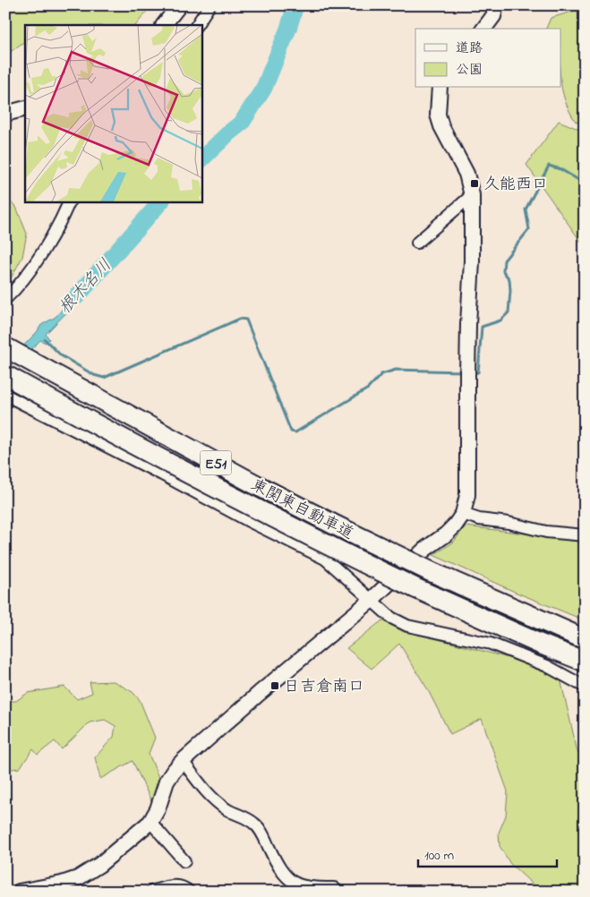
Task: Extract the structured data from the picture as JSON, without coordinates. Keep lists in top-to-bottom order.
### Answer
{
  "streets": {
    "highway": ["E51", "東関東自動車道"]
  },
  "water": ["根木名川"],
  "places": {
    "transit": ["久能西口", "日吉倉南口"]
  },
  "legend": ["道路", "公園"],
  "scale_bar": "100 m"
}
